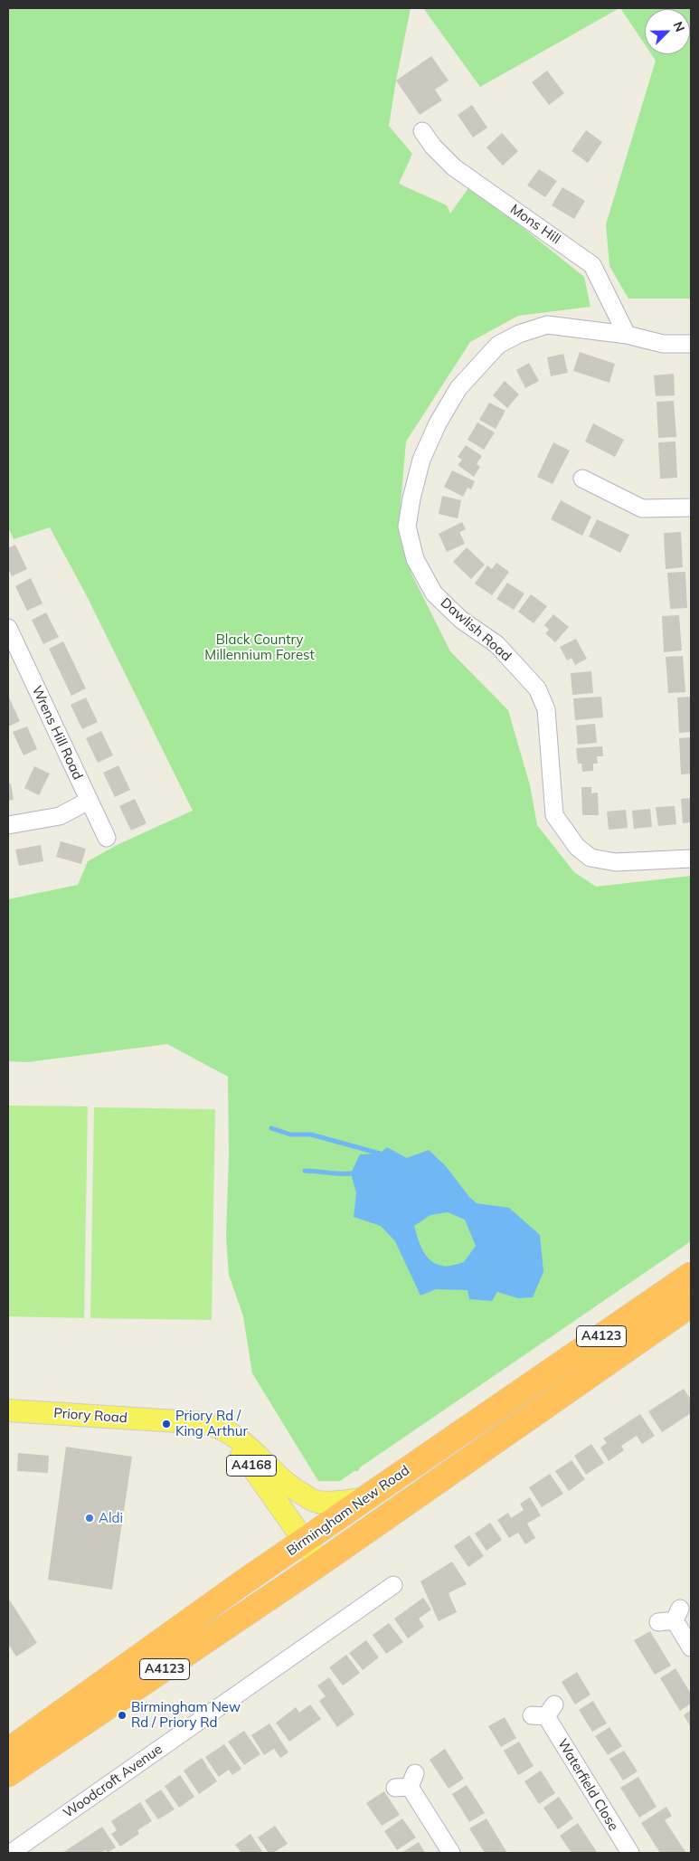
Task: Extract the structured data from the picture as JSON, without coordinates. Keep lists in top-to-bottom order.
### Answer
{
  "streets": {
    "highway": ["A4123", "Birmingham New Road"],
    "main road": ["Priory Road", "A4168"],
    "street": [
      "Mons Hill",
      "Dawlish Road",
      "Wrens Hill Road",
      "Woodcroft Avenue",
      "Waterfield Close"
    ]
  },
  "crossings": [
    ["Mons Hill", "Dawlish Road"],
    ["Priory Road", "Birmingham New Road"]
  ],
  "parks": ["Black Country Millennium Forest"],
  "places": ["Priory Rd / King Arthur", "Aldi", "Birmingham New Rd / Priory Rd"],
  "north": "top right"
}
